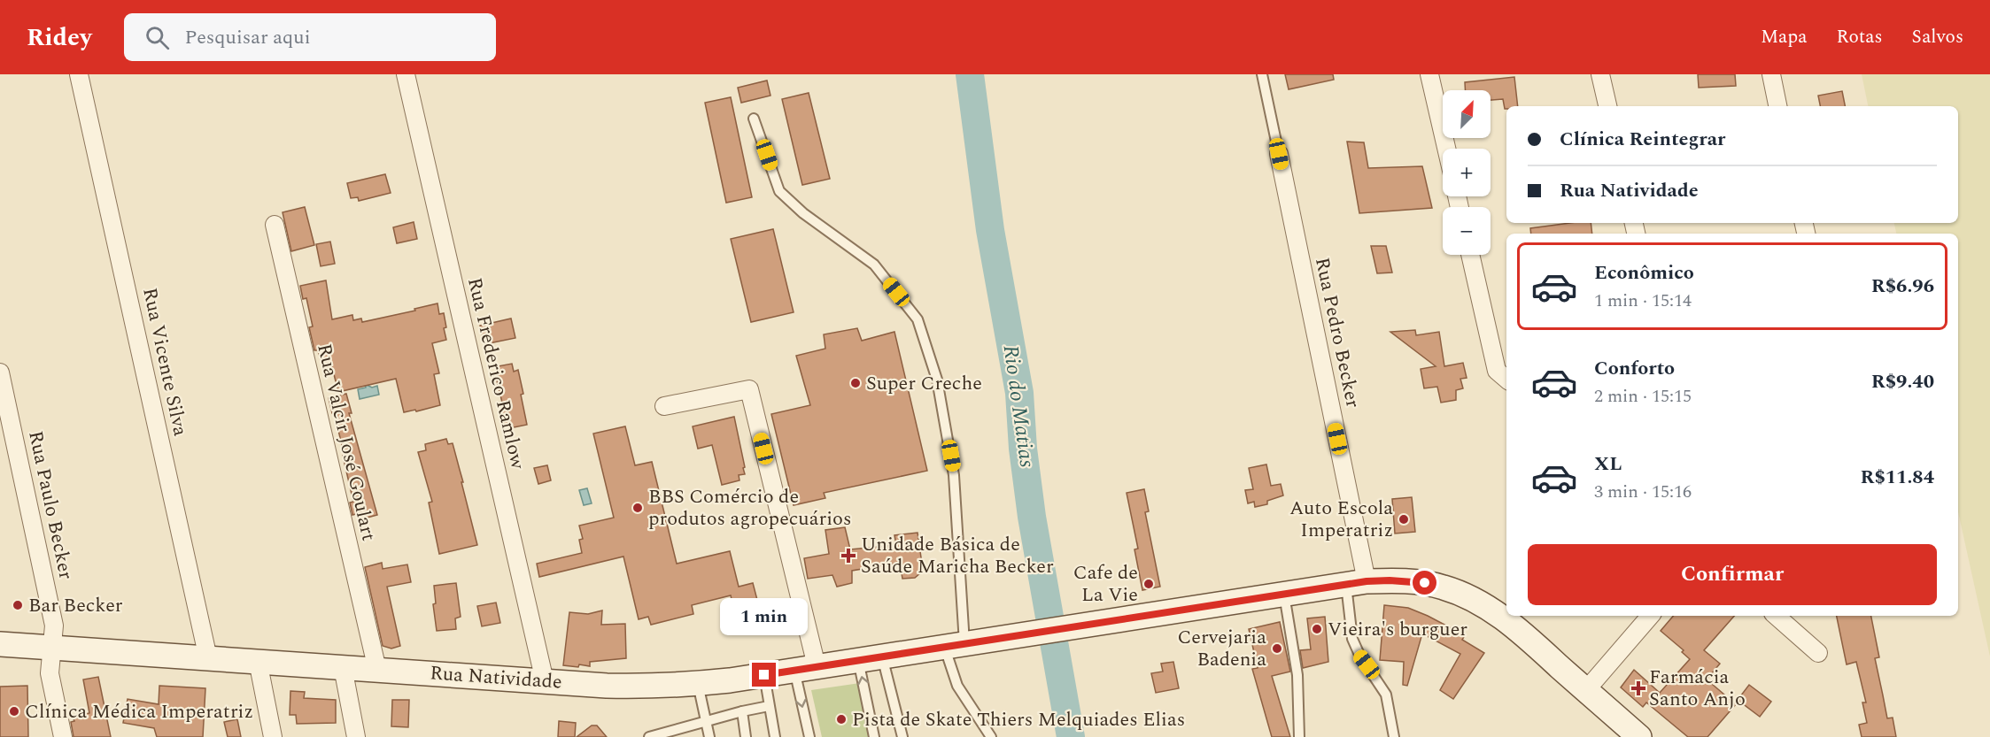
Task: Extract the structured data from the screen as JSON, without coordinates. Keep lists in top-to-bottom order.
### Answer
{
  "streets": {
    "main road": ["Rua Natividade"],
    "street": [
      "Rua Pedro Becker",
      "Rua Vicente Silva",
      "Rua Frederico Ramlow",
      "Rua Valcir José Goulart",
      "Rua Paulo Becker"
    ]
  },
  "crossings": [
    ["Rua Pedro Becker", "Rua Natividade"],
    ["Rua Vicente Silva", "Rua Natividade"],
    ["Rua Frederico Ramlow", "Rua Natividade"],
    ["Rua Valcir José Goulart", "Rua Natividade"],
    ["Rua Paulo Becker", "Rua Natividade"]
  ],
  "water": ["Rio do Matias"],
  "places": {
    "other": [
      "Super Creche",
      "BBS Comércio de produtos agropecuários",
      "Auto Escola Imperatriz",
      "Cafe de La Vie",
      "Bar Becker",
      "Vieira's burguer",
      "Cervejaria Badenia",
      "Clínica Médica Imperatriz",
      "Pista de Skate Thiers Melquiades Elias"
    ],
    "health": ["Unidade Básica de Saúde Maricha Becker", "Farmácia Santo Anjo"]
  },
  "north": "top right",
  "page": {
    "header": "Ridey",
    "search": "Pesquisar aqui",
    "nav": ["Mapa", "Rotas", "Salvos"],
    "map_buttons": ["+", "−"],
    "banner": ["Clínica Reintegrar", "Rua Natividade"],
    "list": [
      {
        "name": "Econômico",
        "note": "1 min · 15:14",
        "value": "R$6.96"
      },
      {
        "name": "Conforto",
        "note": "2 min · 15:15",
        "value": "R$9.40"
      },
      {
        "name": "XL",
        "note": "3 min · 15:16",
        "value": "R$11.84"
      }
    ],
    "buttons": "Confirmar",
    "bubble": "1 min"
  }
}
